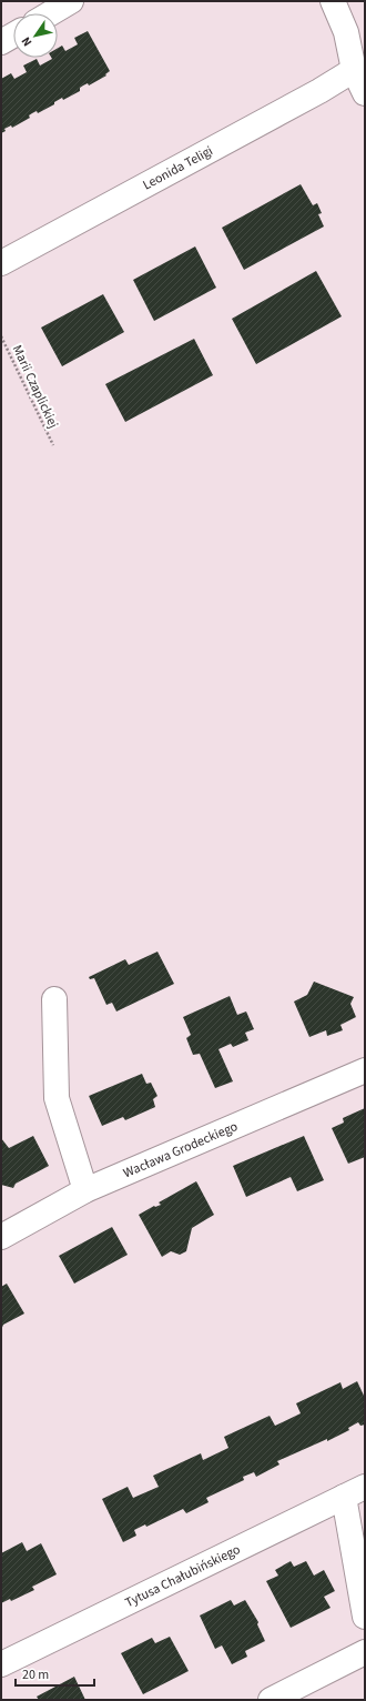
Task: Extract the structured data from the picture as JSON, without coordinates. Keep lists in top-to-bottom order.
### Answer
{
  "streets": {
    "street": ["Leonida Teligi", "Wacława Grodeckiego", "Tytusa Chałubińskiego"],
    "path": ["Marii Czaplickiej"]
  },
  "scale_bar": "20 m",
  "north": "bottom left"
}
